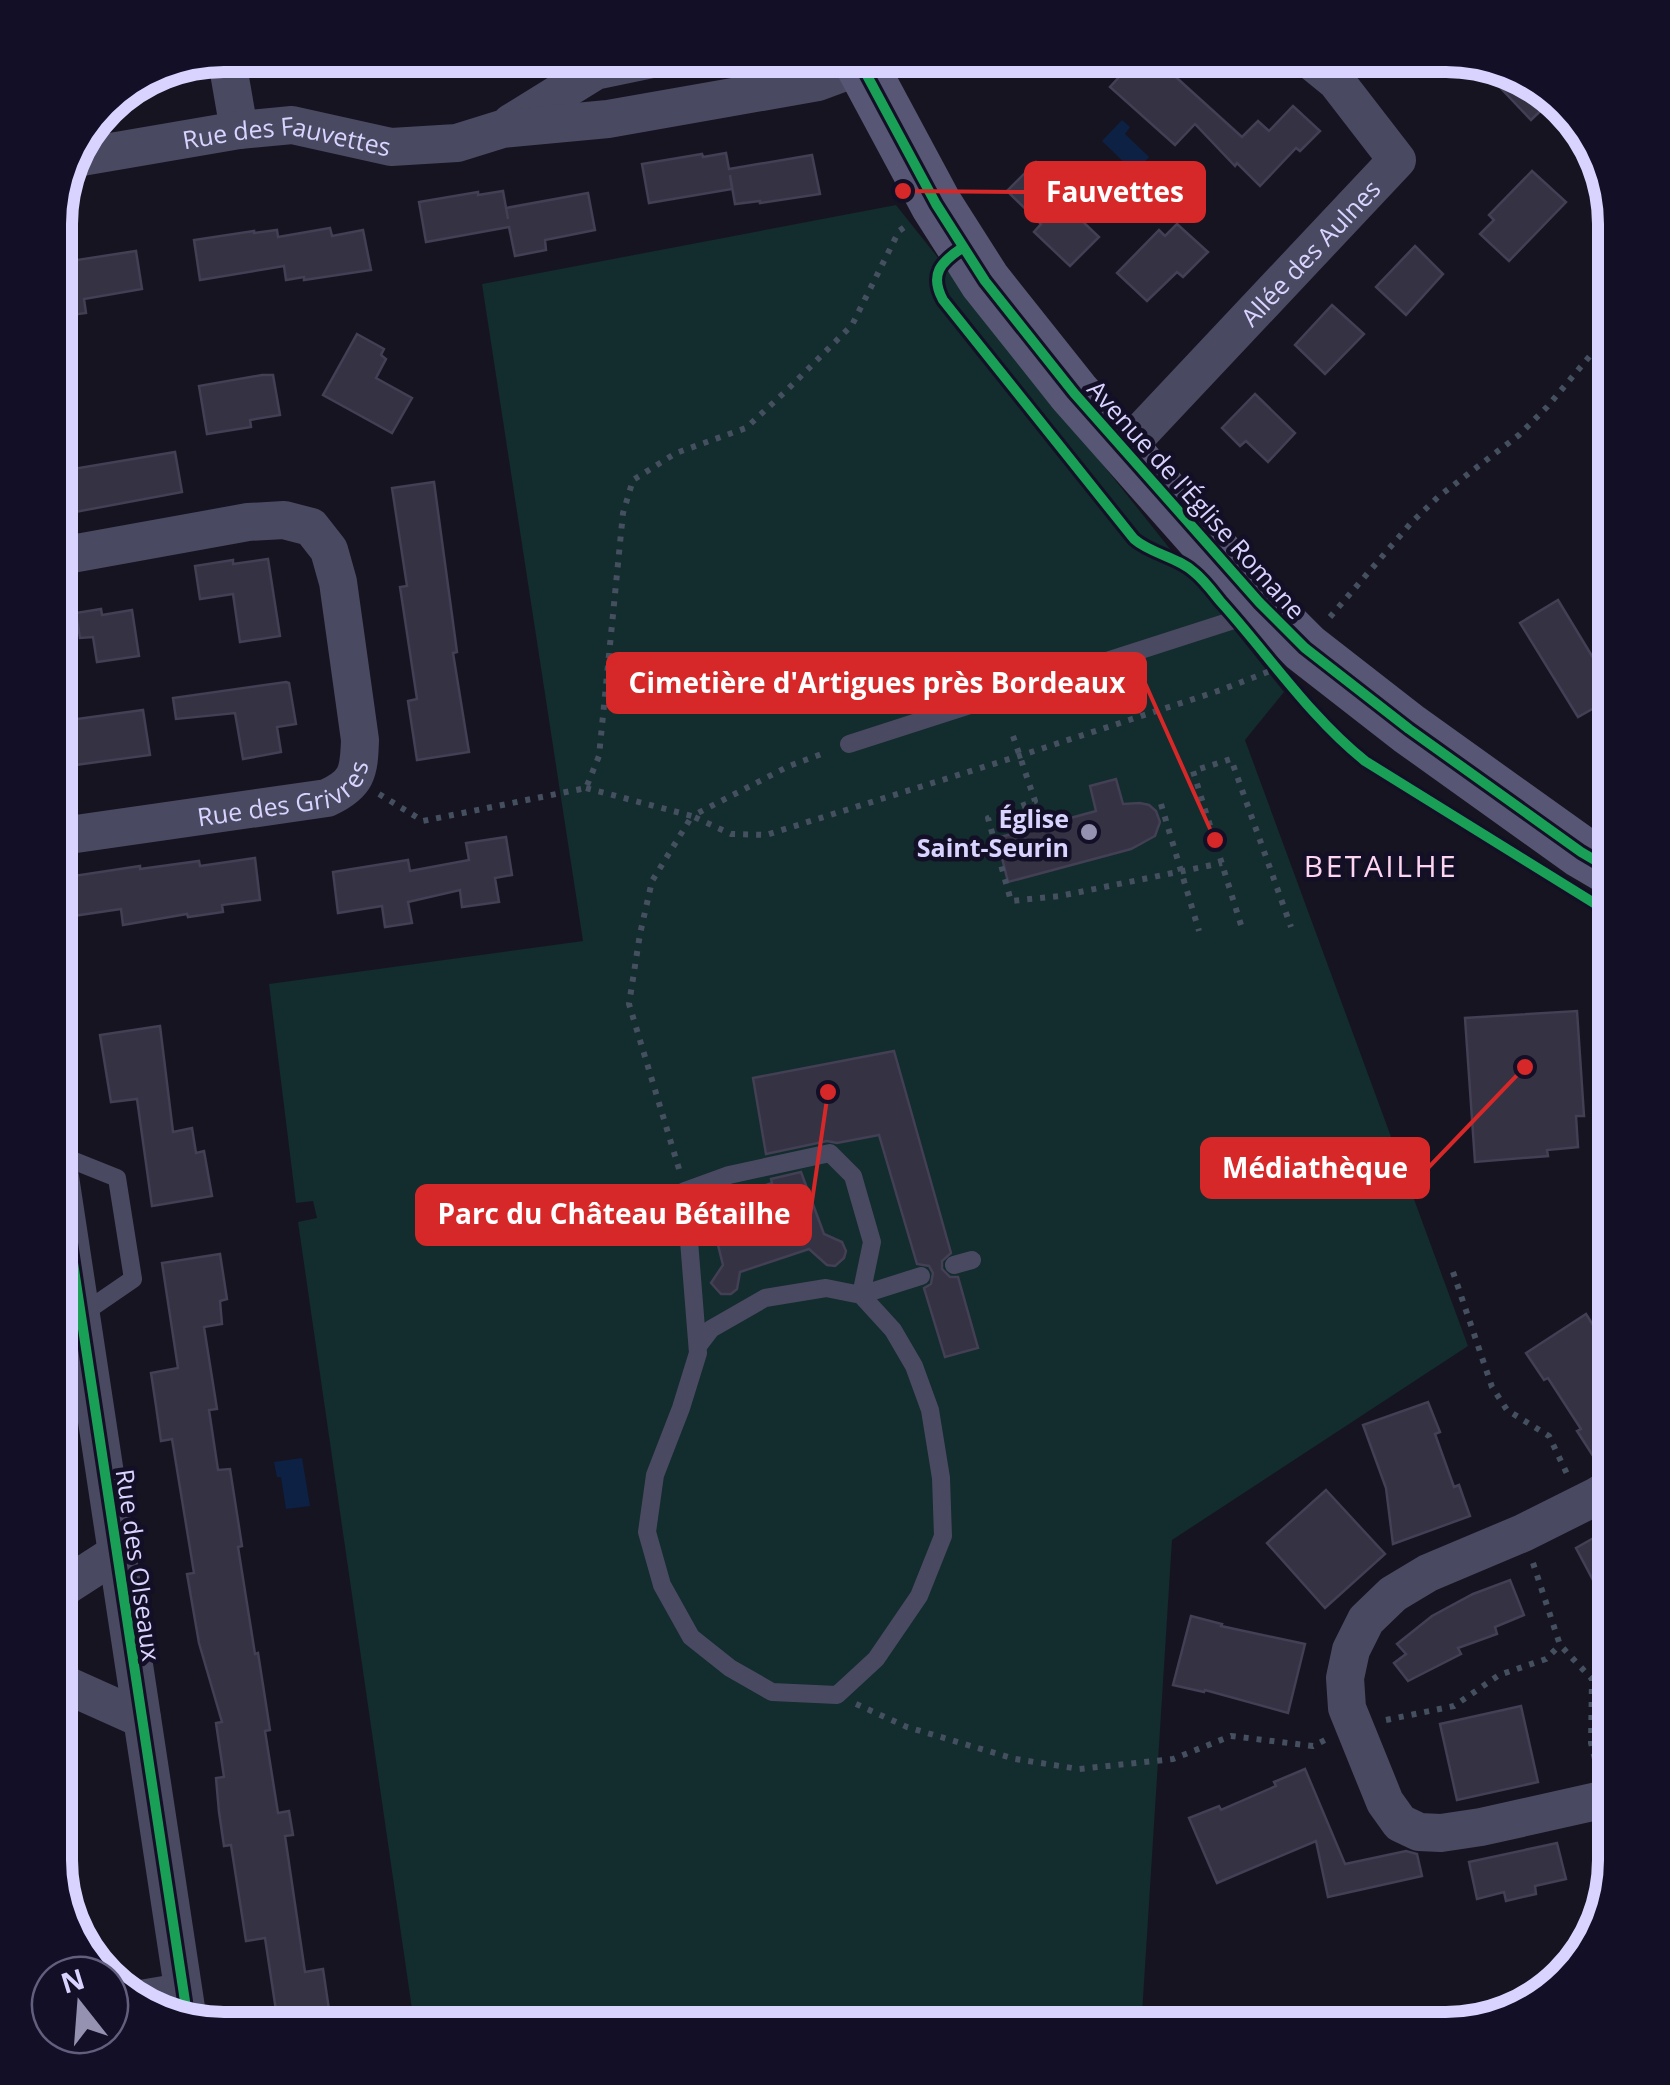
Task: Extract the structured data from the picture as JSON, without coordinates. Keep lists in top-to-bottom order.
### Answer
{
  "streets": {
    "street": [
      "Rue des Fauvettes",
      "Allée des Aulnes",
      "Avenue de l'Église Romane",
      "Rue des Grivres",
      "Rue des OIseaux"
    ]
  },
  "crossings": [
    ["Allée des Aulnes", "Avenue de l'Église Romane"]
  ],
  "districts": ["BETAILHE"],
  "places": [
    "Fauvettes",
    "Église Saint-Seurin",
    "Cimetière d'Artigues près Bordeaux",
    "Médiathèque",
    "Parc du Château Bétailhe"
  ],
  "north": "top"
}
